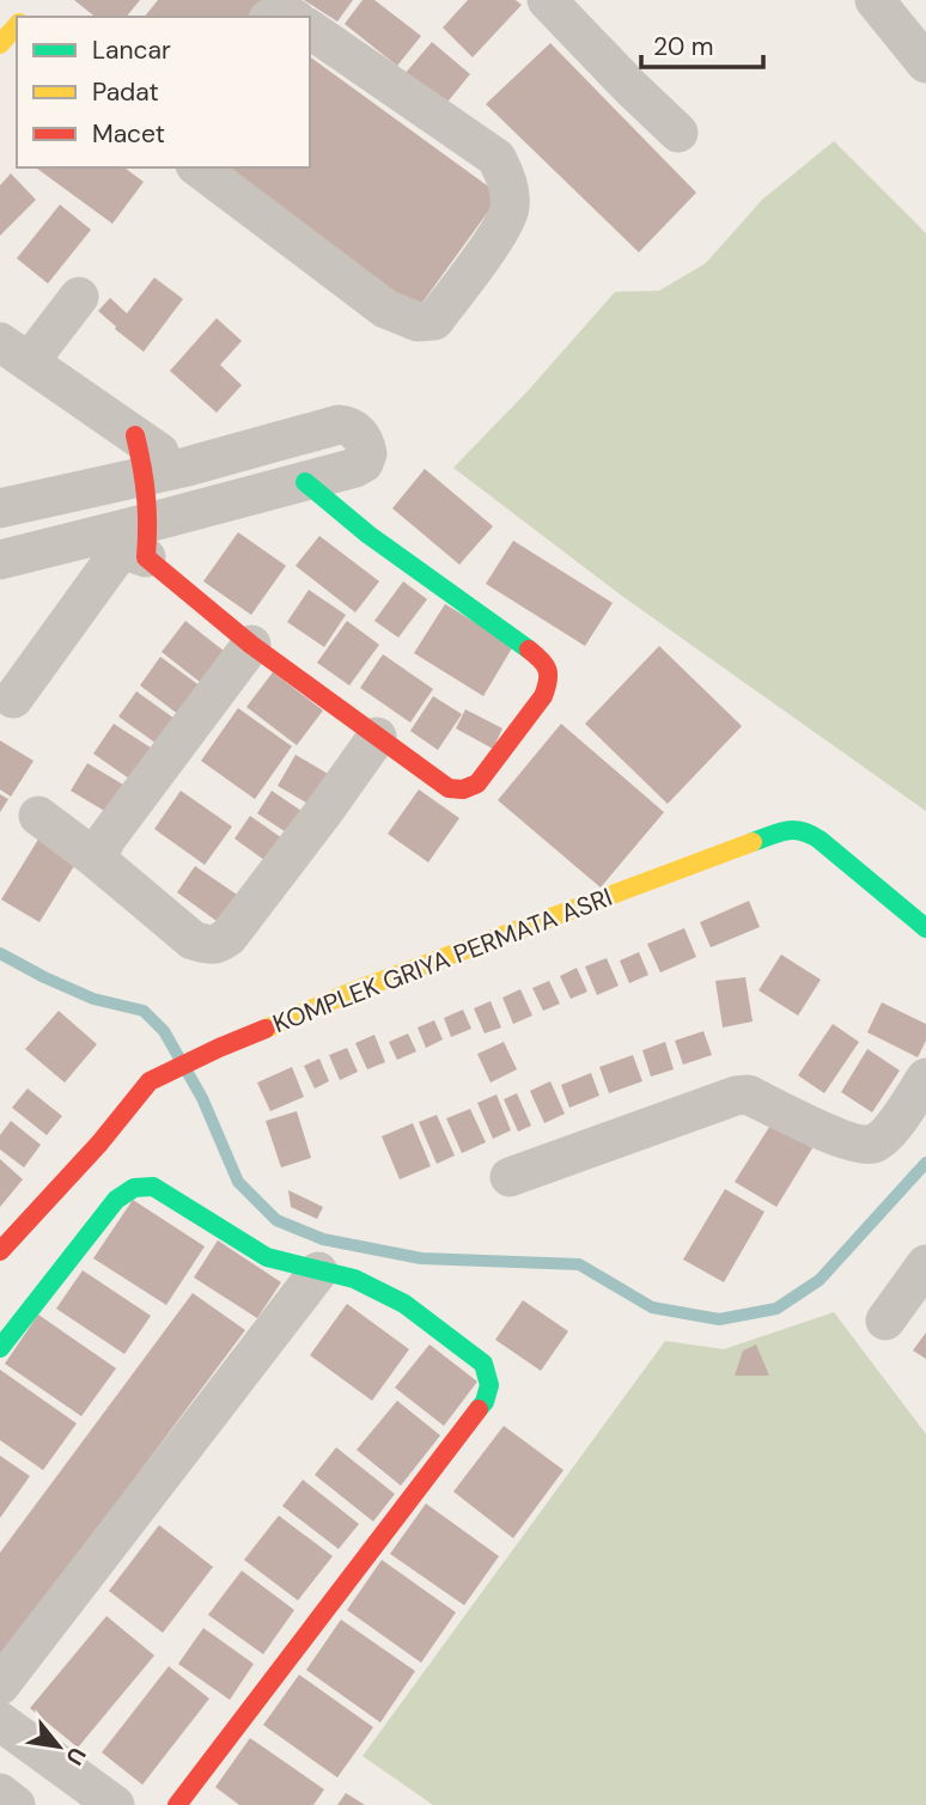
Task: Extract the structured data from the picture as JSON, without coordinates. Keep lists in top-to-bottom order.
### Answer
{
  "streets": {
    "street": ["KOMPLEK GRIYA PERMATA ASRI"]
  },
  "legend": ["Lancar", "Padat", "Macet"],
  "scale_bar": "20 m",
  "north": "bottom right"
}
